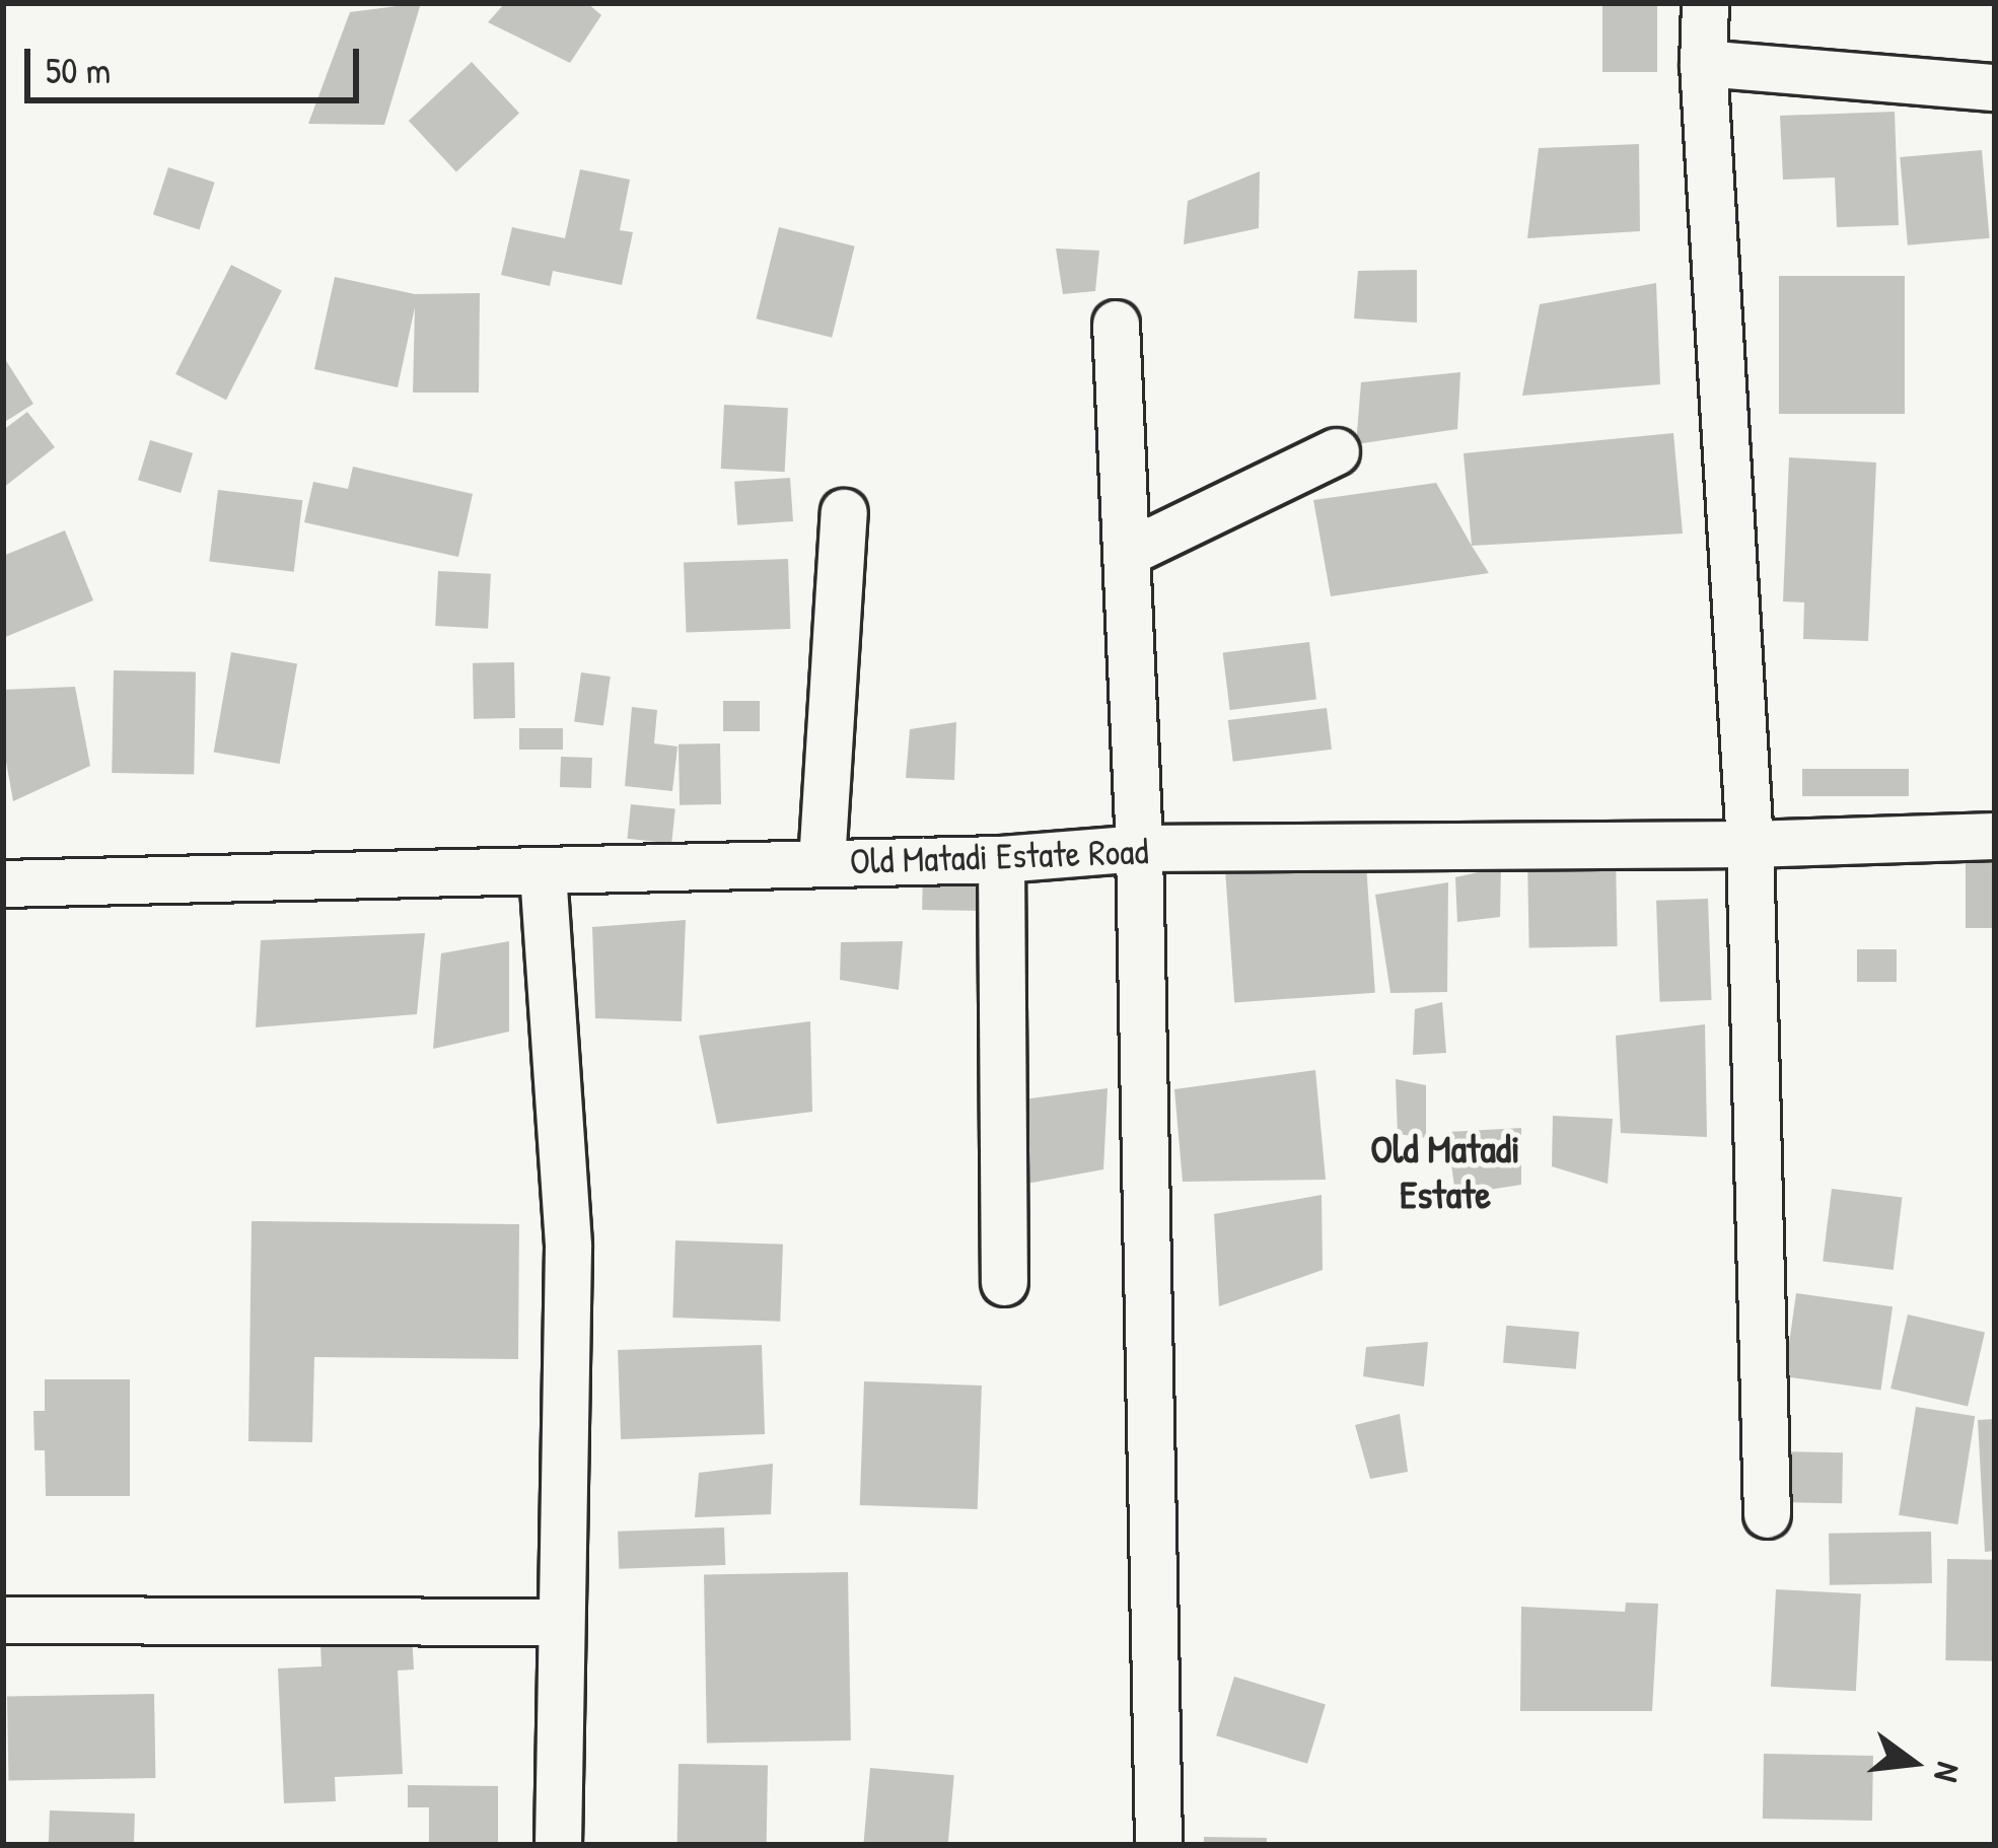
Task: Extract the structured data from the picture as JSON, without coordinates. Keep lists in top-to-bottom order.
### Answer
{
  "streets": {
    "street": ["Old Matadi Estate Road"]
  },
  "districts": ["Old Matadi Estate"],
  "scale_bar": "50 m",
  "north": "right"
}
